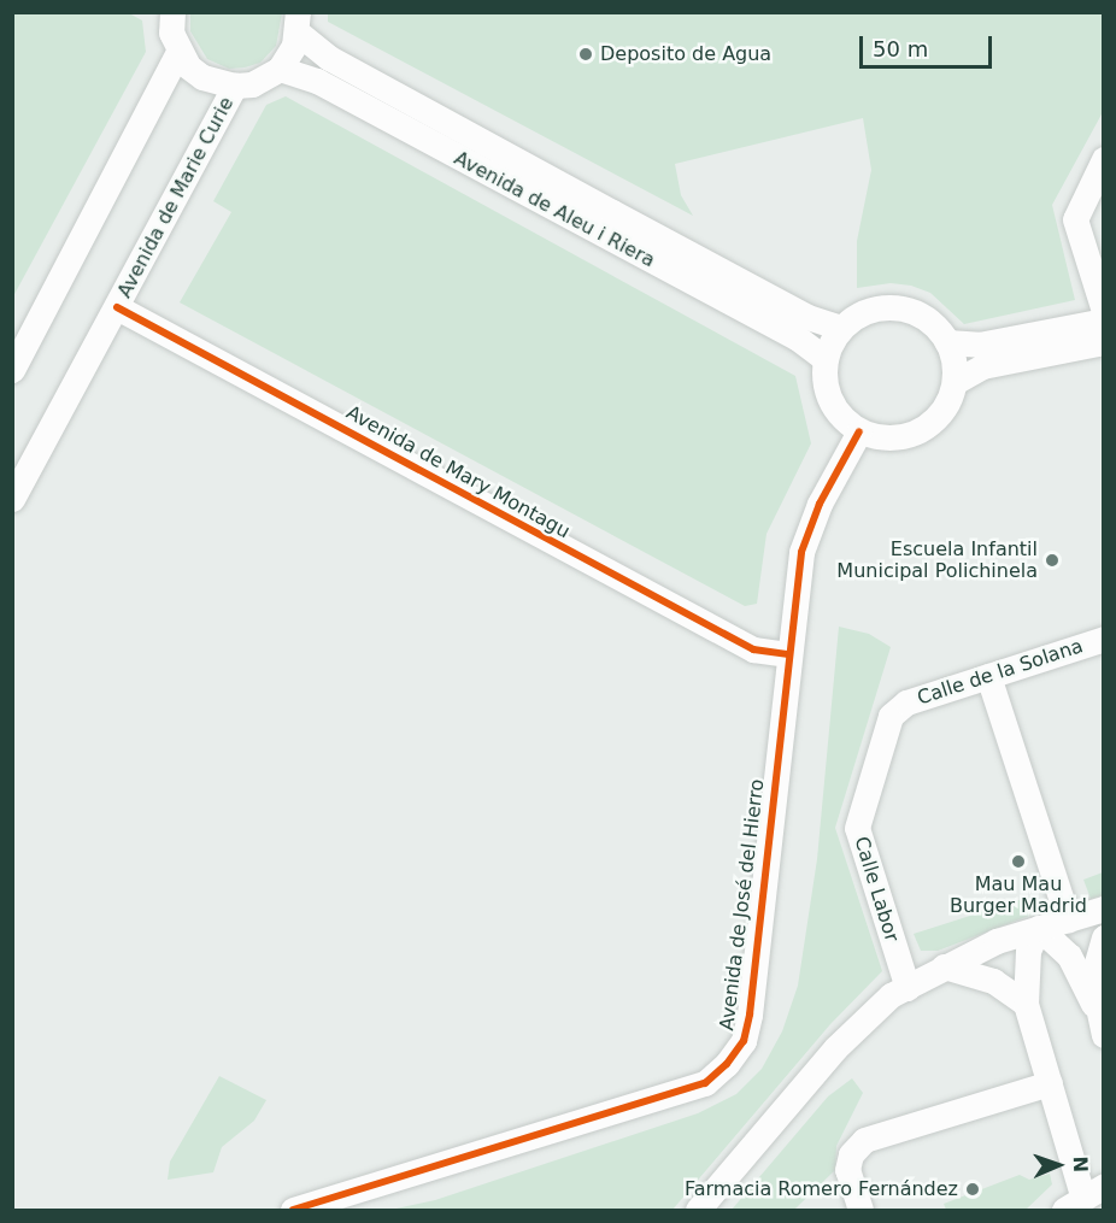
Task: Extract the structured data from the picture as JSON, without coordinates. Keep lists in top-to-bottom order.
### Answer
{
  "streets": {
    "street": [
      "Avenida de Marie Curie",
      "Avenida de Aleu i Riera",
      "Avenida de Mary Montagu",
      "Calle de la Solana",
      "Calle Labor",
      "Avenida de José del Hierro"
    ]
  },
  "crossings": [
    ["Avenida de Marie Curie", "Avenida de Mary Montagu"],
    ["Avenida de Aleu i Riera", "Avenida de José del Hierro"],
    ["Avenida de Mary Montagu", "Avenida de José del Hierro"],
    ["Calle de la Solana", "Calle Labor"]
  ],
  "places": [
    "Deposito de Agua",
    "Escuela Infantil Municipal Polichinela",
    "Mau Mau Burger Madrid",
    "Farmacia Romero Fernández"
  ],
  "scale_bar": "50 m",
  "north": "right"
}
